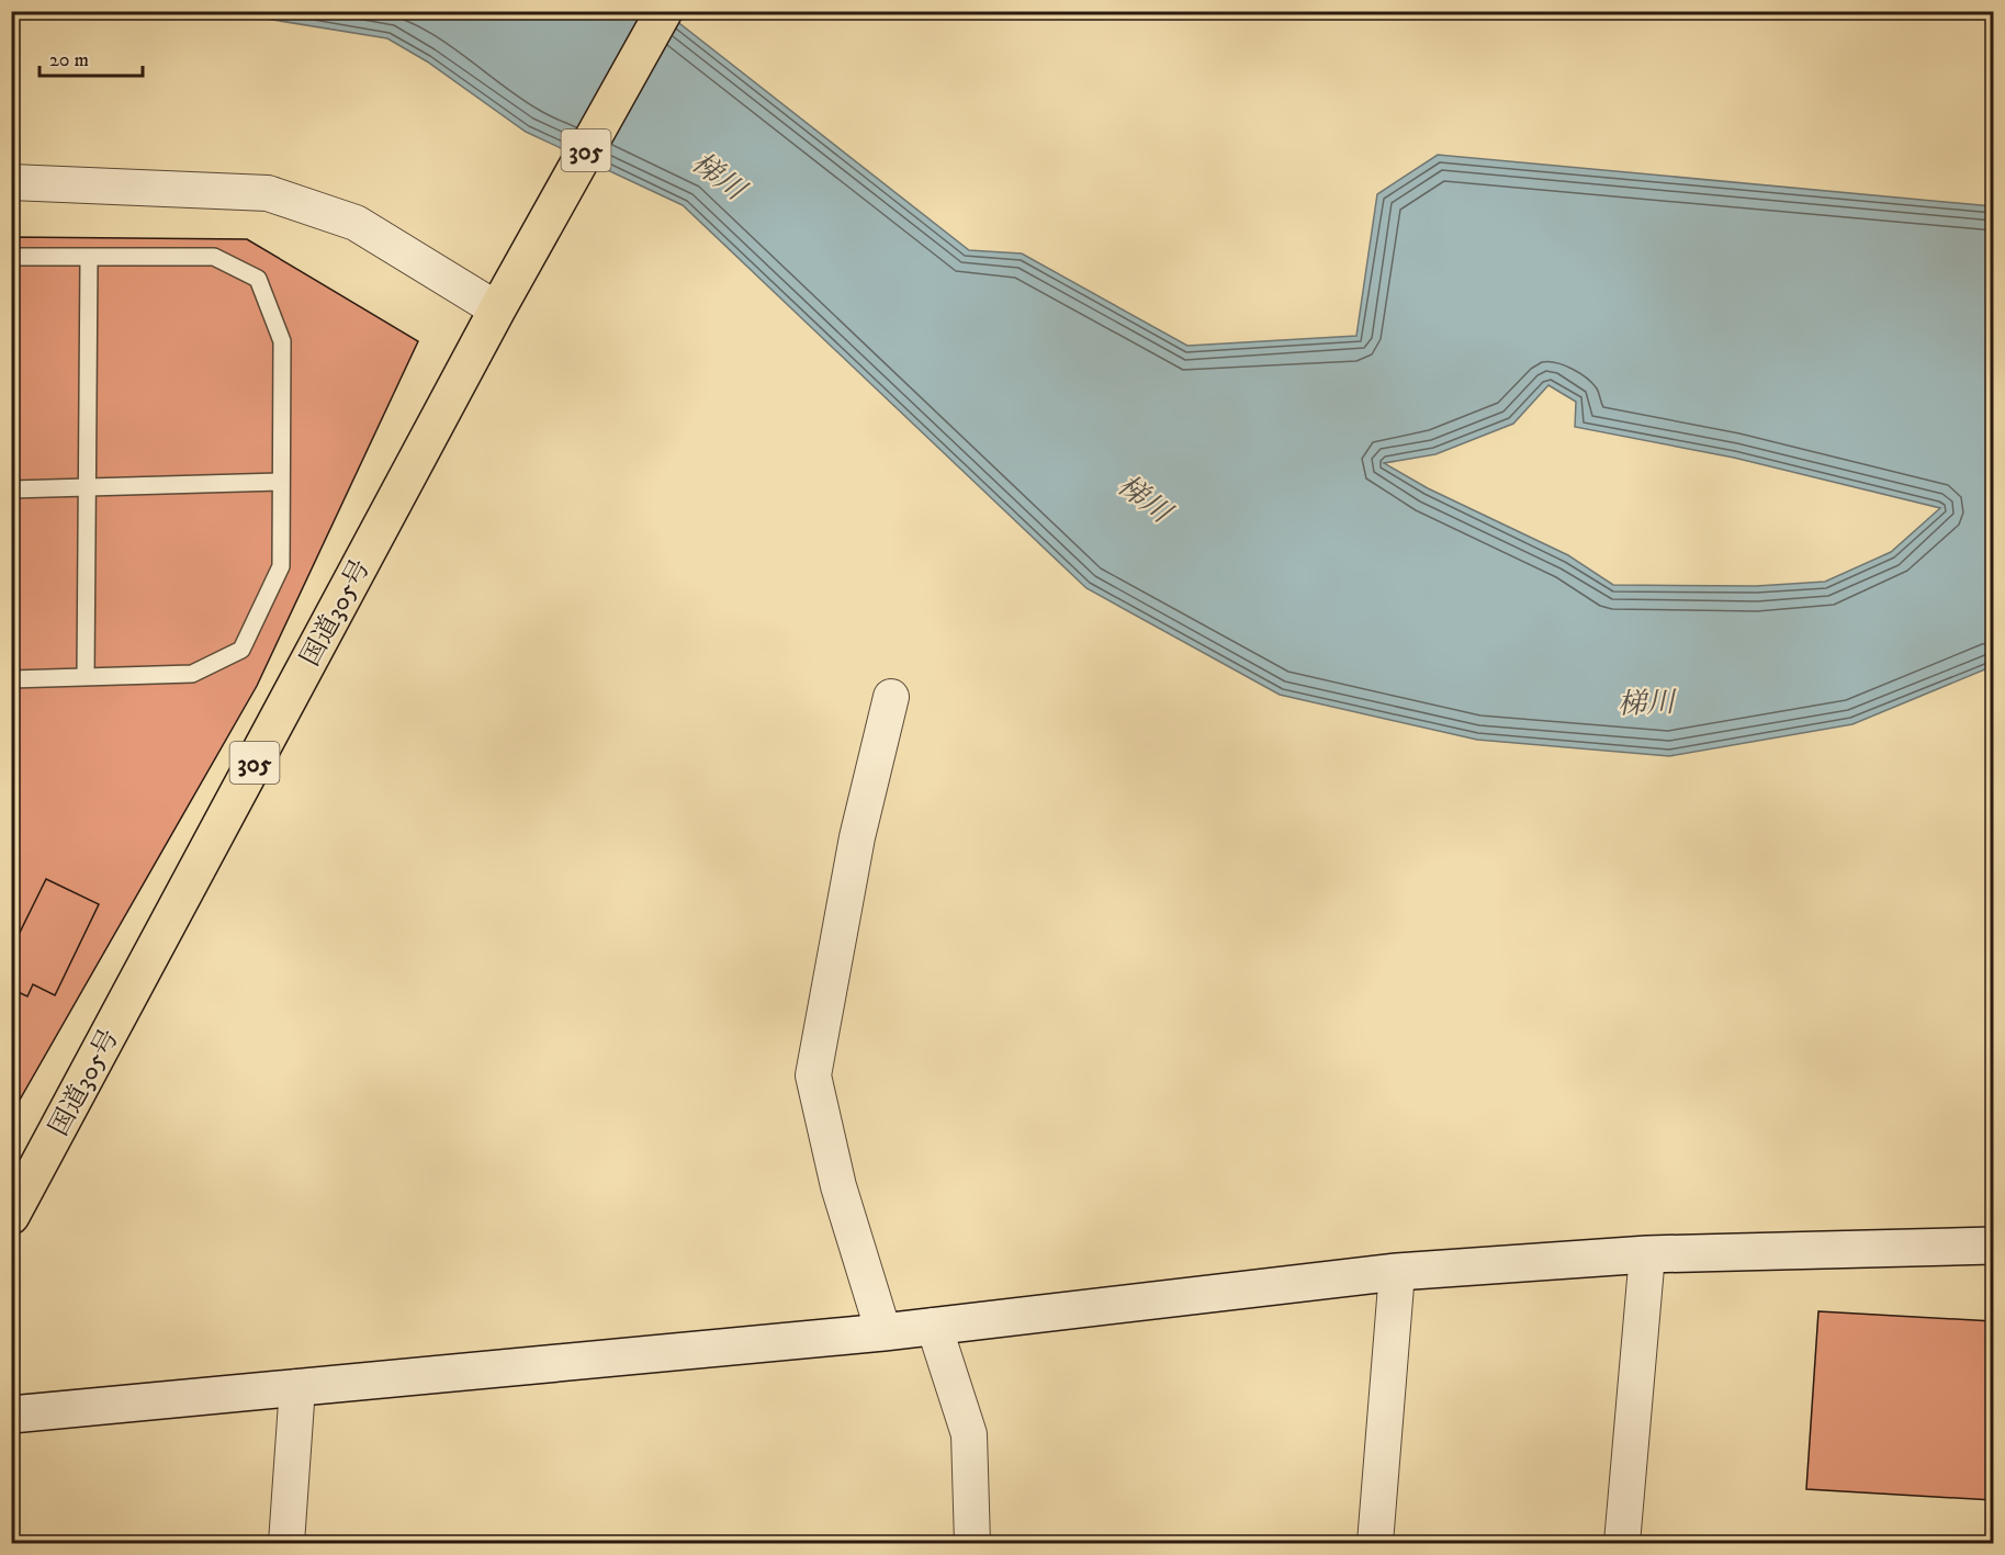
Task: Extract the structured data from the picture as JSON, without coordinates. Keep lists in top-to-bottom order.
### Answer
{
  "streets": {
    "highway": ["305", "国道305号"]
  },
  "water": ["梯川"],
  "scale_bar": "20 m"
}
